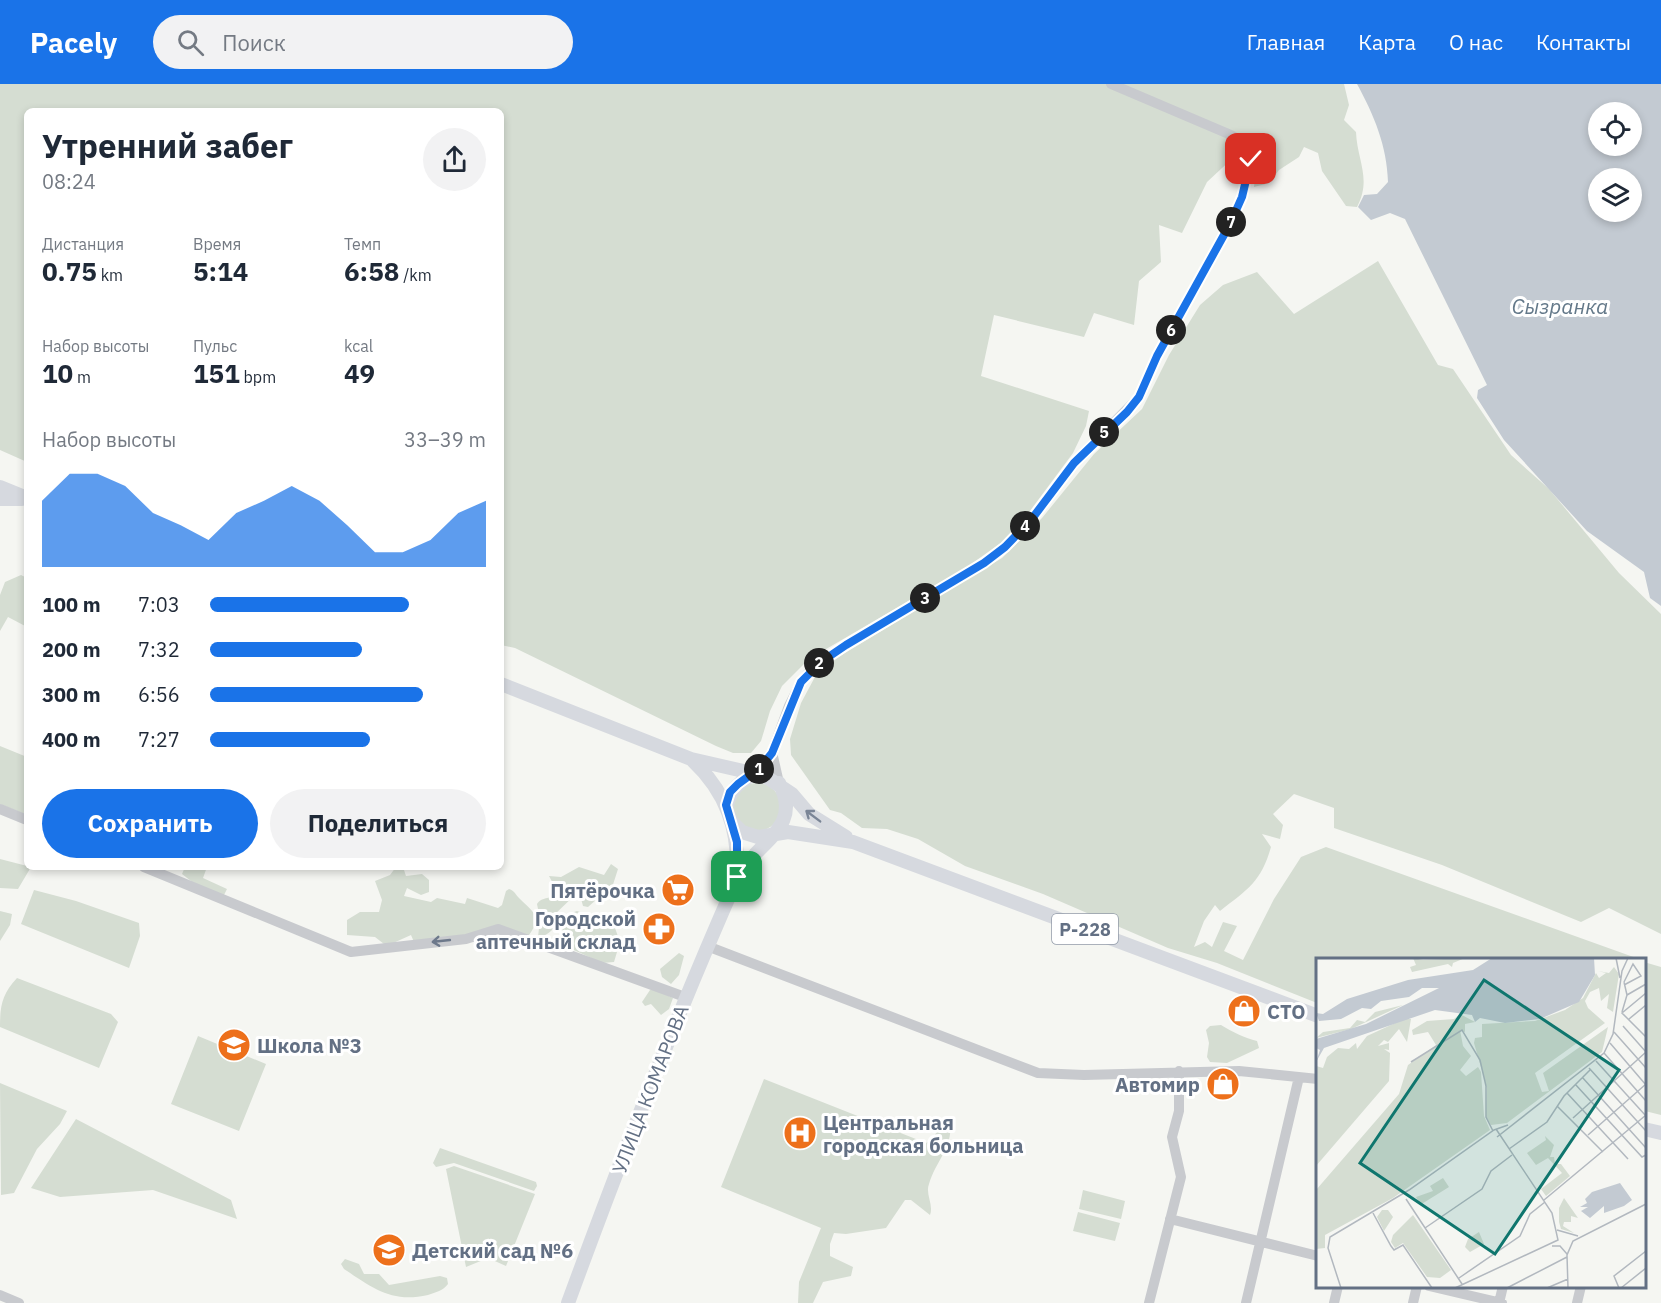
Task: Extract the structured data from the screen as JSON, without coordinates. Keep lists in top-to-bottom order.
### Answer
{
  "streets": {
    "main road": ["Р-228", "УЛИЦА КОМАРОВА"]
  },
  "water": ["Сызранка"],
  "places": {
    "supermarket": ["Пятёрочка"],
    "pharmacy": ["Городской аптечный склад"],
    "shop": ["СТО", "Автомир"],
    "school or university": ["Школа №3", "Детский сад №6"],
    "hospital": ["Центральная городская больница"]
  },
  "page": {
    "header": "Pacely",
    "search": "Поиск",
    "nav": [
      "Главная",
      "Карта",
      "О нас",
      "Контакты"
    ],
    "heading": ["Утренний забег", "08:24"],
    "pins": [
      "7",
      "6",
      "5",
      "4",
      "3",
      "2",
      "1"
    ],
    "stats": [
      ["Дистанция", "0.75 km"],
      ["Время", "5:14"],
      ["Темп", "6:58 /km"],
      ["Набор высоты", "10 m"],
      ["Пульс", "151 bpm"],
      ["kcal", "49"]
    ],
    "chart": ["Набор высоты", "33–39 m"],
    "list": [
      {
        "name": "100 m",
        "note": "7:03"
      },
      {
        "name": "200 m",
        "note": "7:32"
      },
      {
        "name": "300 m",
        "note": "6:56"
      },
      {
        "name": "400 m",
        "note": "7:27"
      }
    ],
    "buttons": ["Сохранить", "Поделиться"]
  }
}
